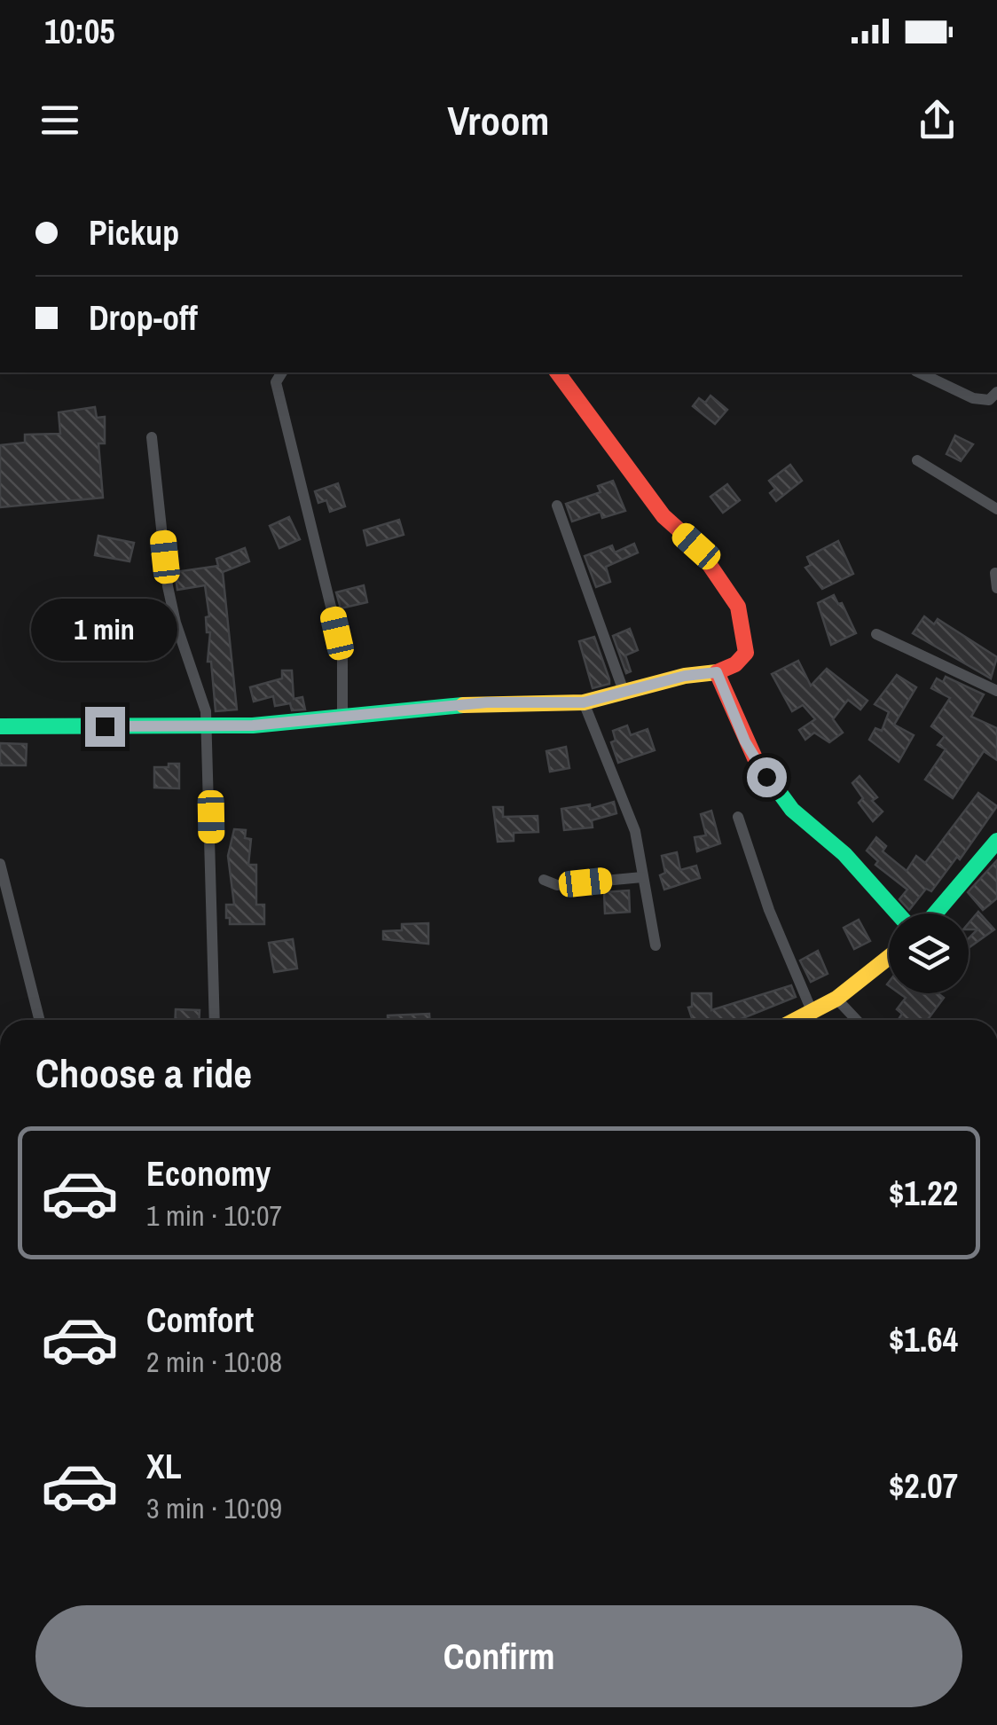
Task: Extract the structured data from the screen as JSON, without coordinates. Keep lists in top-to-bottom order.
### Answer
{
  "page": {
    "status": "10:05",
    "header": "Vroom",
    "banner": ["Pickup", "Drop-off"],
    "bubble": "1 min",
    "heading": "Choose a ride",
    "list": [
      {
        "name": "Economy",
        "note": "1 min · 10:07",
        "value": "$1.22"
      },
      {
        "name": "Comfort",
        "note": "2 min · 10:08",
        "value": "$1.64"
      },
      {
        "name": "XL",
        "note": "3 min · 10:09",
        "value": "$2.07"
      }
    ],
    "buttons": "Confirm"
  }
}
